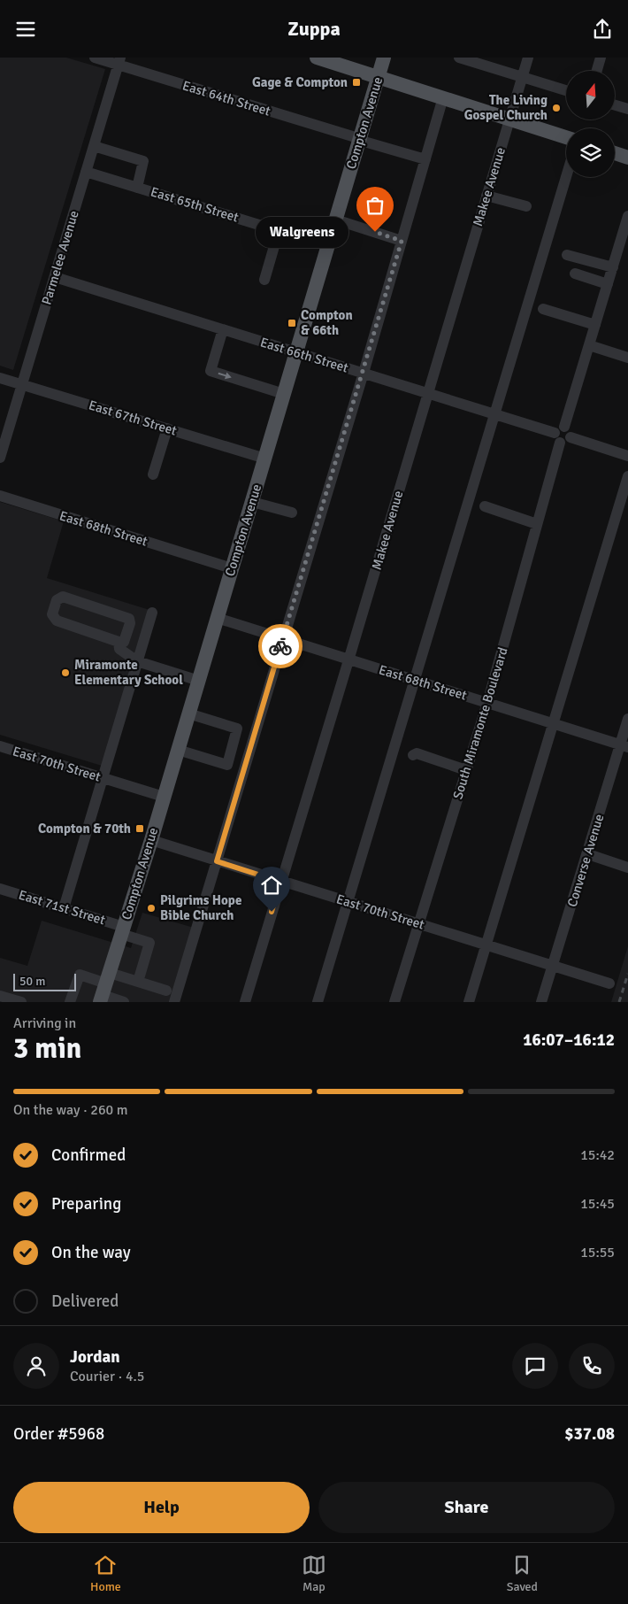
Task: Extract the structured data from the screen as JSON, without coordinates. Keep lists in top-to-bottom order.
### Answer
{
  "streets": {
    "main road": ["Compton Avenue"],
    "street": [
      "East 64th Street",
      "Makee Avenue",
      "East 65th Street",
      "Parmelee Avenue",
      "East 66th Street",
      "East 67th Street",
      "East 68th Street",
      "South Miramonte Boulevard",
      "East 70th Street",
      "Converse Avenue",
      "East 71st Street"
    ]
  },
  "crossings": [
    ["East 64th Street", "Compton Avenue"],
    ["East 64th Street", "Parmelee Avenue"],
    ["Compton Avenue", "East 65th Street"],
    ["Compton Avenue", "East 66th Street"],
    ["Compton Avenue", "East 67th Street"],
    ["Compton Avenue", "East 68th Street"],
    ["Compton Avenue", "East 70th Street"],
    ["Compton Avenue", "East 71st Street"],
    ["Makee Avenue", "East 66th Street"],
    ["Makee Avenue", "East 68th Street"],
    ["Makee Avenue", "East 70th Street"],
    ["East 65th Street", "Parmelee Avenue"],
    ["Parmelee Avenue", "East 66th Street"],
    ["Parmelee Avenue", "East 67th Street"],
    ["East 66th Street", "South Miramonte Boulevard"],
    ["East 68th Street", "South Miramonte Boulevard"],
    ["East 68th Street", "Converse Avenue"],
    ["South Miramonte Boulevard", "East 70th Street"],
    ["East 70th Street", "Converse Avenue"]
  ],
  "places": {
    "transit": ["Gage & Compton", "Compton & 66th", "Compton & 70th"],
    "other": [
      "The Living Gospel Church",
      "Walgreens",
      "Miramonte Elementary School",
      "Pilgrims Hope Bible Church"
    ]
  },
  "scale_bar": "50 m",
  "north": "top",
  "page": {
    "header": "Zuppa",
    "bubble": "Walgreens",
    "scale": "50 m",
    "heading": ["3 min", "Arriving in", "16:07–16:12"],
    "panel": [
      "Jordan",
      "Courier · 4.5",
      "Order #5968",
      "$37.08"
    ],
    "bar": "On the way · 260 m",
    "list": [
      ["Confirmed", "15:42"],
      ["Preparing", "15:45"],
      ["On the way", "15:55"],
      "Delivered"
    ],
    "buttons": ["Help", "Share"],
    "tabs": ["Home", "Map", "Saved"]
  }
}
